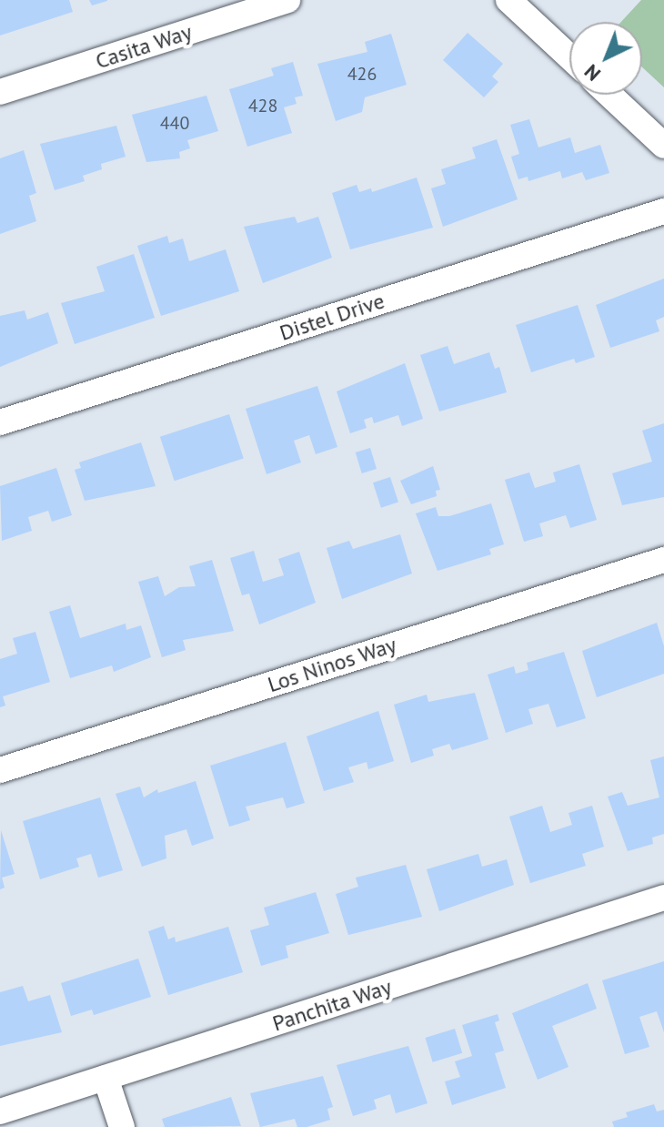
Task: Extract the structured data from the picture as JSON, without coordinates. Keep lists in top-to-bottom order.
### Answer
{
  "streets": {
    "street": [
      "Casita Way",
      "Distel Drive",
      "Los Ninos Way",
      "Panchita Way"
    ]
  },
  "house_numbers": ["426", "428", "440"],
  "north": "bottom left"
}
